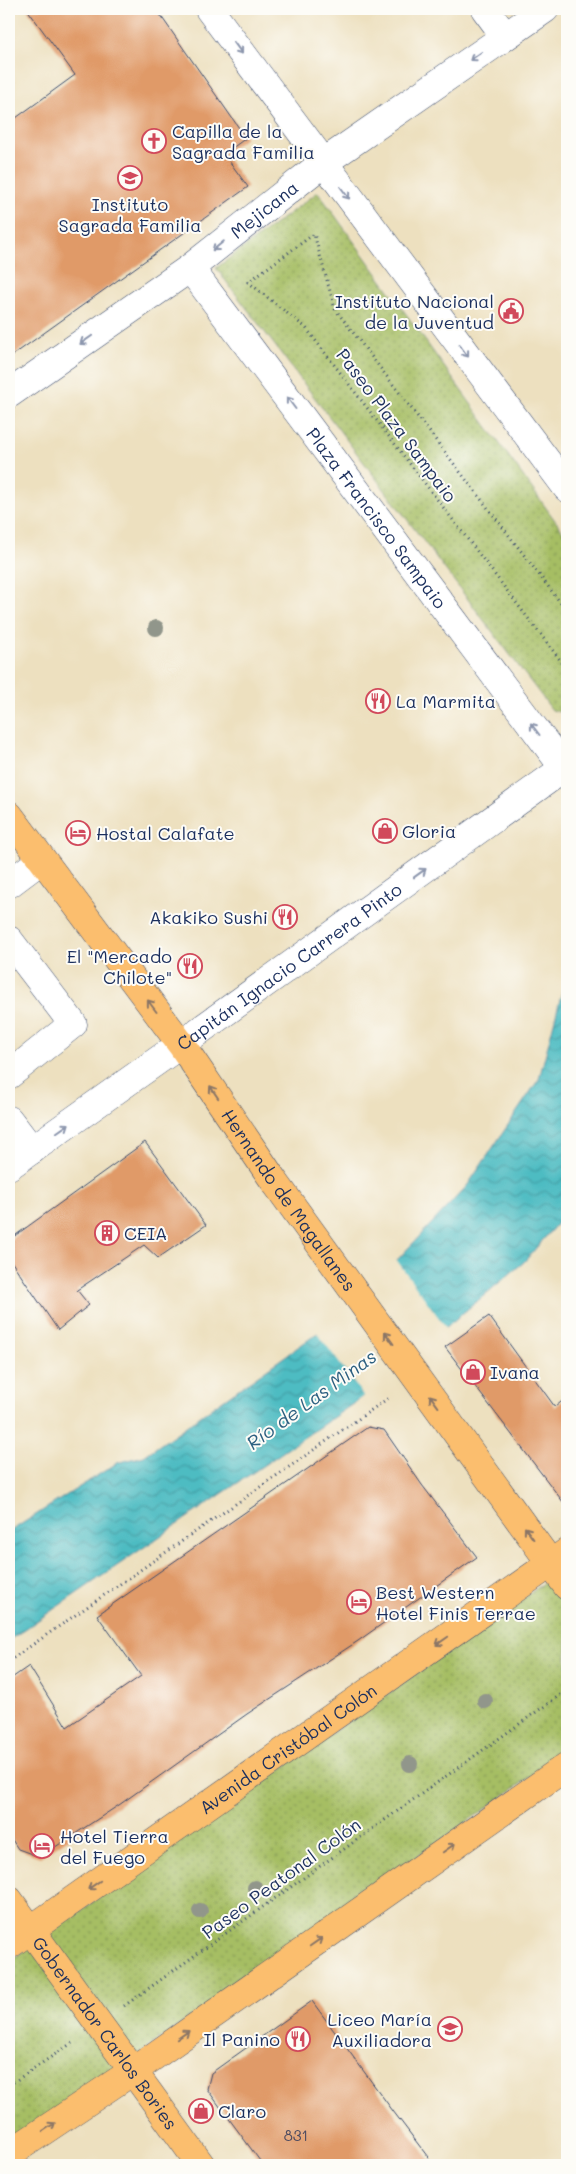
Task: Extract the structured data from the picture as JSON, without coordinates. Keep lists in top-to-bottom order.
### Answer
{
  "streets": {
    "main road": ["Hernando de Magallanes", "Avenida Cristóbal Colón", "Gobernador Carlos Bories"],
    "street": ["Mejicana", "Plaza Francisco Sampaio", "Capitán Ignacio Carrera Pinto"],
    "path": ["Paseo Plaza Sampaio", "Paseo Peatonal Colón"]
  },
  "crossings": [
    ["Mejicana", "Plaza Francisco Sampaio"],
    ["Plaza Francisco Sampaio", "Capitán Ignacio Carrera Pinto"],
    ["Capitán Ignacio Carrera Pinto", "Hernando de Magallanes"],
    ["Hernando de Magallanes", "Avenida Cristóbal Colón"],
    ["Avenida Cristóbal Colón", "Gobernador Carlos Bories"],
    ["Paseo Peatonal Colón", "Gobernador Carlos Bories"]
  ],
  "one_way": ["Mejicana", "Capitán Ignacio Carrera Pinto", "Hernando de Magallanes"],
  "water": ["Río de Las Minas"],
  "places": {
    "church": ["Capilla de la Sagrada Familia"],
    "school or university": ["Instituto Sagrada Familia", "Liceo María Auxiliadora"],
    "public building": ["Instituto Nacional de la Juventud"],
    "restaurant": [
      "La Marmita",
      "Akakiko Sushi",
      "El \"Mercado Chilote\"",
      "Il Panino"
    ],
    "shop": ["Gloria", "Ivana", "Claro"],
    "hotel": ["Hostal Calafate", "Best Western Hotel Finis Terrae", "Hotel Tierra del Fuego"],
    "building": ["CEIA"]
  },
  "house_numbers": ["831"]
}
